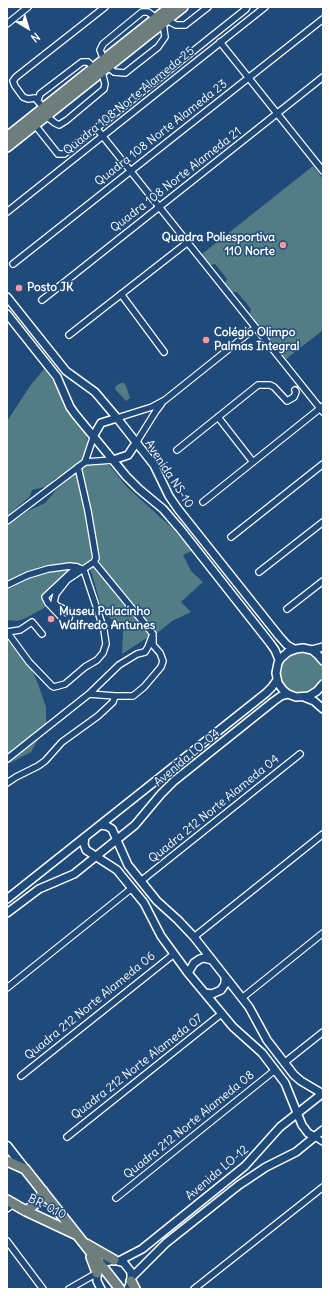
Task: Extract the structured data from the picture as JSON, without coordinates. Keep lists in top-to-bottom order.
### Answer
{
  "streets": {
    "main road": ["BR-010"],
    "street": [
      "Quadra 108 Norte Alameda 25",
      "Quadra 108 Norte Alameda 23",
      "Quadra 108 Norte Alameda 21",
      "Avenida NS-10",
      "Avenida LO-04",
      "Quadra 212 Norte Alameda 04",
      "Quadra 212 Norte Alameda 06",
      "Quadra 212 Norte Alameda 07",
      "Quadra 212 Norte Alameda 08",
      "Avenida LO-12"
    ]
  },
  "places": [
    "Quadra Poliesportiva 110 Norte",
    "Posto JK",
    "Colégio Olimpo Palmas Integral",
    "Museu Palacinho Walfredo Antunes"
  ],
  "north": "bottom right"
}
